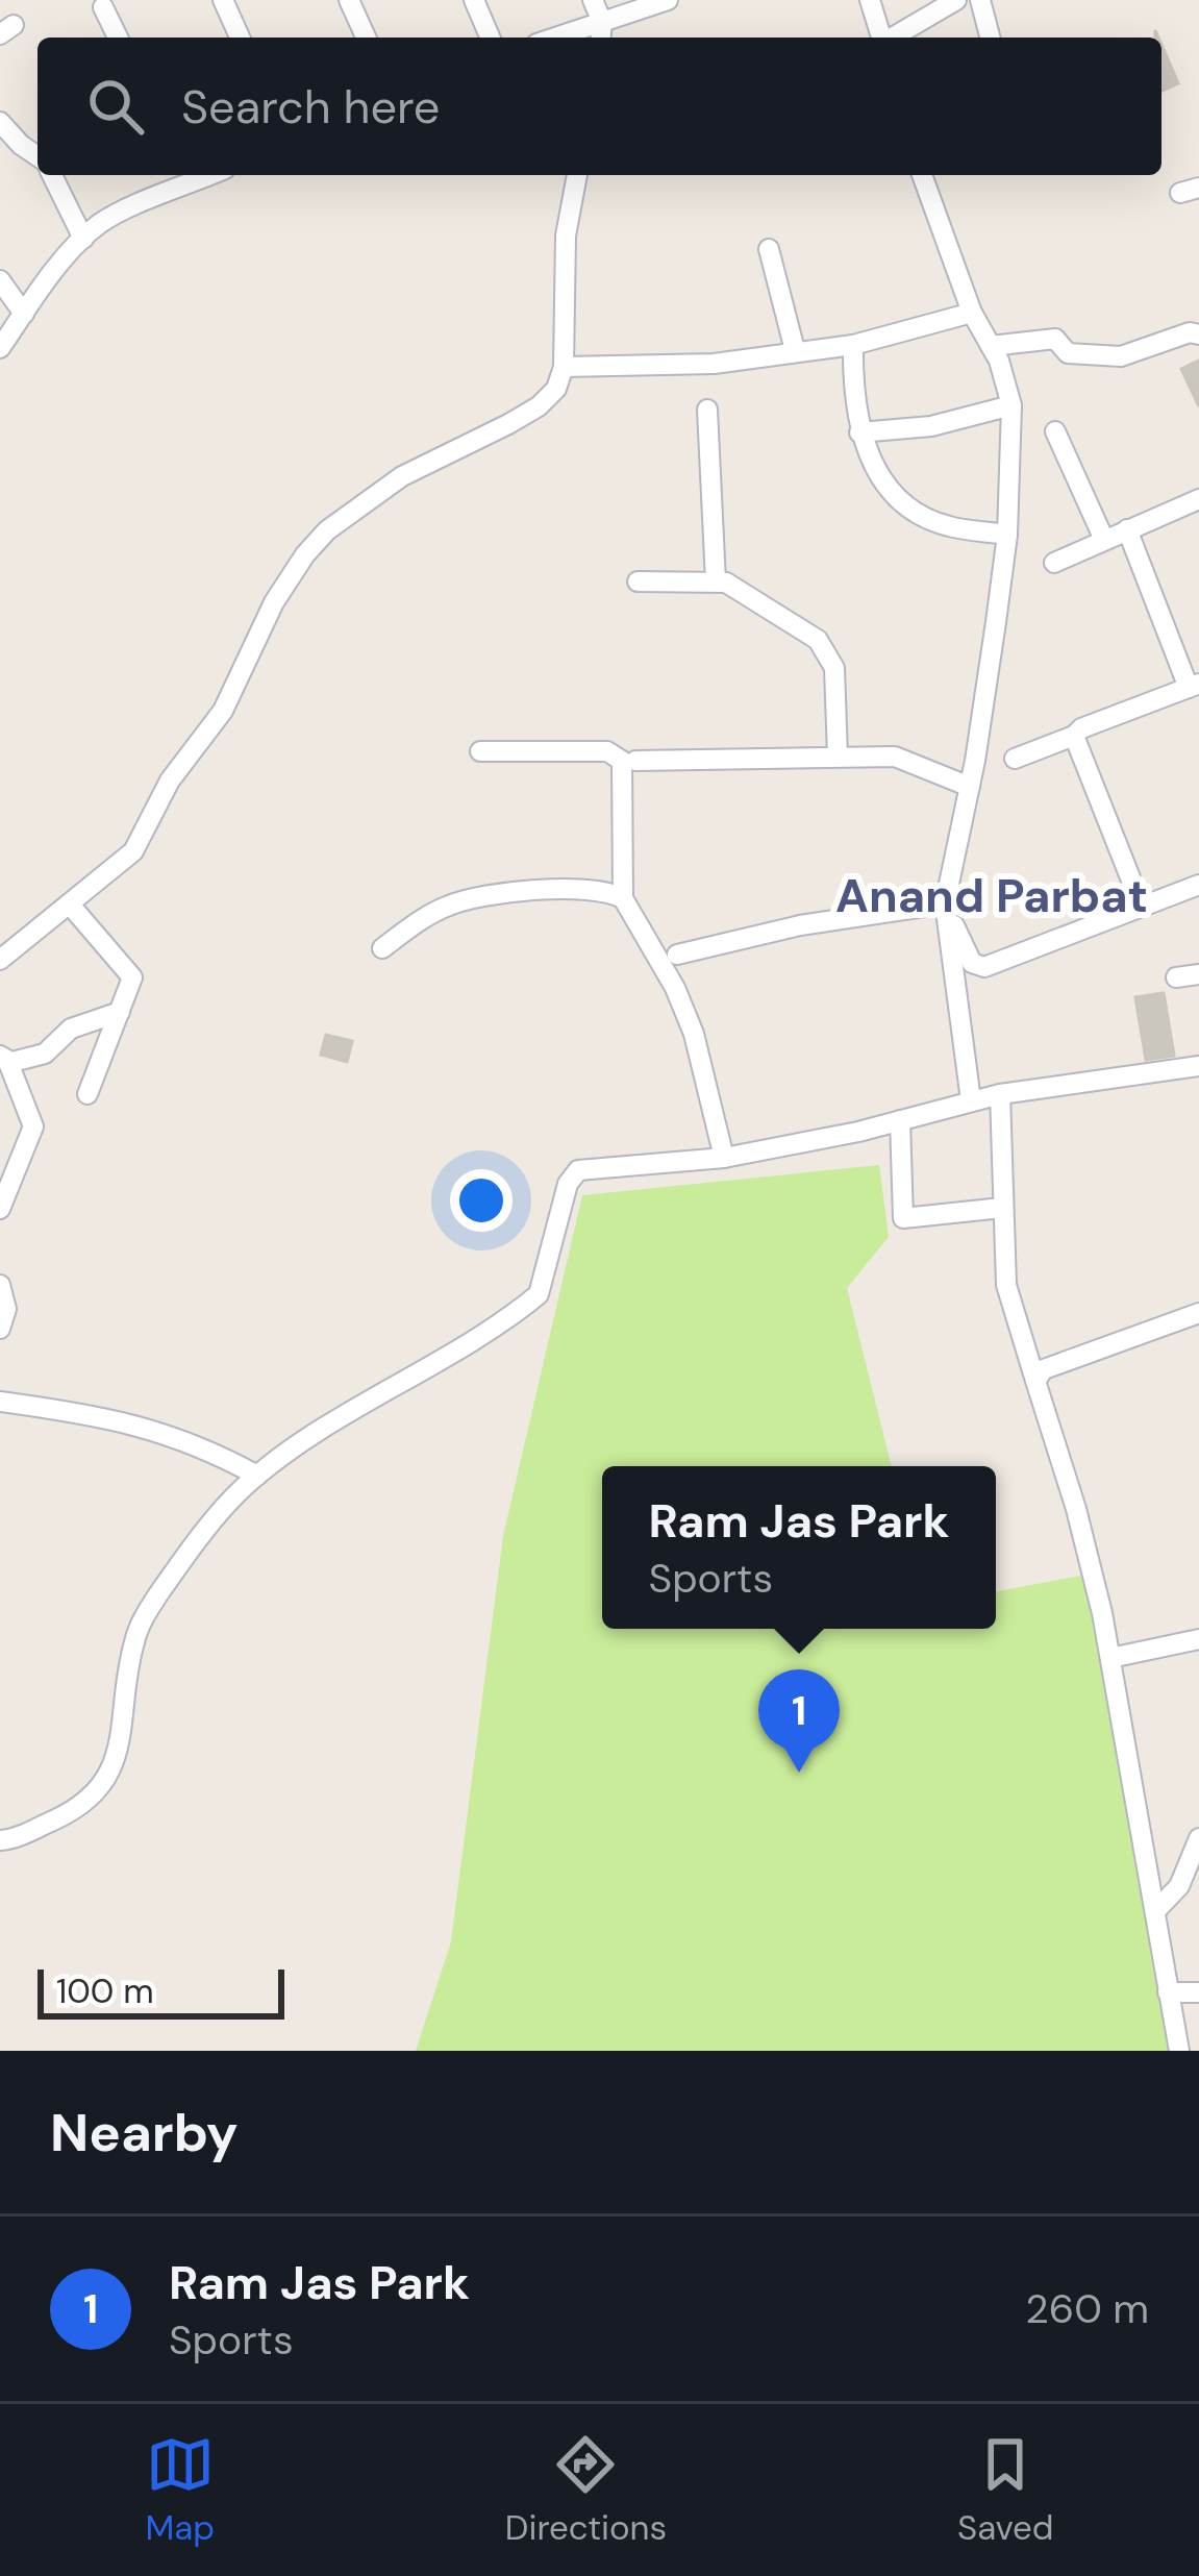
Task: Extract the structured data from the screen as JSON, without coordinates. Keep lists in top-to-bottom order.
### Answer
{
  "districts": ["Anand Parbat"],
  "scale_bar": "100 m",
  "page": {
    "search": "Search here",
    "popup": ["Ram Jas Park", "Sports"],
    "pins": "1",
    "scale": "100 m",
    "heading": "Nearby",
    "list": [
      {
        "mark": "1",
        "name": "Ram Jas Park",
        "note": "Sports",
        "value": "260 m"
      }
    ],
    "nav": ["Map", "Directions", "Saved"]
  }
}
